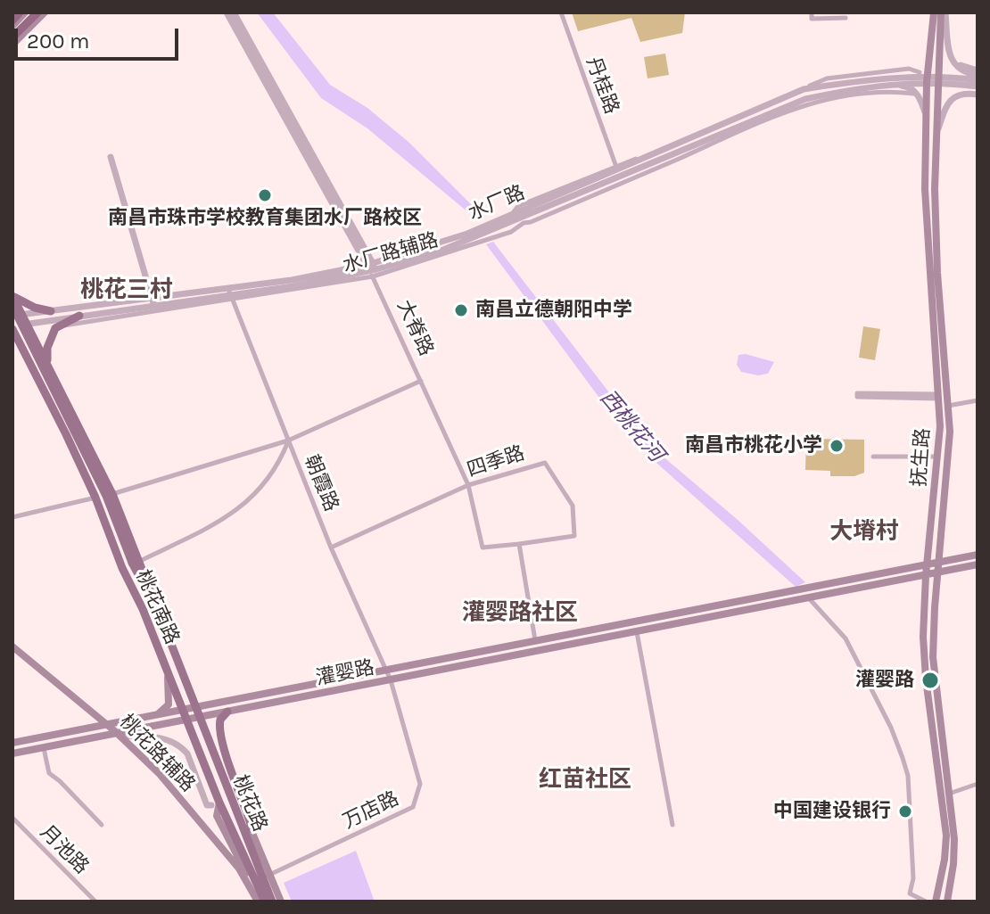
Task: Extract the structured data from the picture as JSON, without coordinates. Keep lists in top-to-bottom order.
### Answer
{
  "streets": {
    "main road": [
      "抚生路",
      "桃花南路",
      "灌婴路",
      "桃花路辅路",
      "桃花路"
    ],
    "street": [
      "丹桂路",
      "水厂路",
      "水厂路辅路",
      "大脊路",
      "四季路",
      "朝霞路",
      "万店路",
      "月池路"
    ]
  },
  "crossings": [
    ["丹桂路", "水厂路"],
    ["水厂路", "水厂路辅路"],
    ["水厂路", "大脊路"],
    ["水厂路", "抚生路"],
    ["水厂路", "朝霞路"],
    ["水厂路", "桃花南路"],
    ["水厂路辅路", "大脊路"],
    ["大脊路", "四季路"],
    ["抚生路", "灌婴路"],
    ["四季路", "朝霞路"],
    ["朝霞路", "灌婴路"],
    ["朝霞路", "万店路"],
    ["桃花南路", "灌婴路"],
    ["桃花南路", "桃花路"],
    ["灌婴路", "桃花路辅路"],
    ["灌婴路", "桃花路"],
    ["灌婴路", "万店路"],
    ["桃花路", "万店路"]
  ],
  "districts": [
    "桃花三村",
    "大塉村",
    "灌婴路社区",
    "红苗社区"
  ],
  "water": ["西桃花河"],
  "places": [
    "南昌市珠市学校教育集团水厂路校区",
    "南昌立德朝阳中学",
    "南昌市桃花小学",
    "灌婴路",
    "中国建设银行"
  ],
  "scale_bar": "200 m"
}
